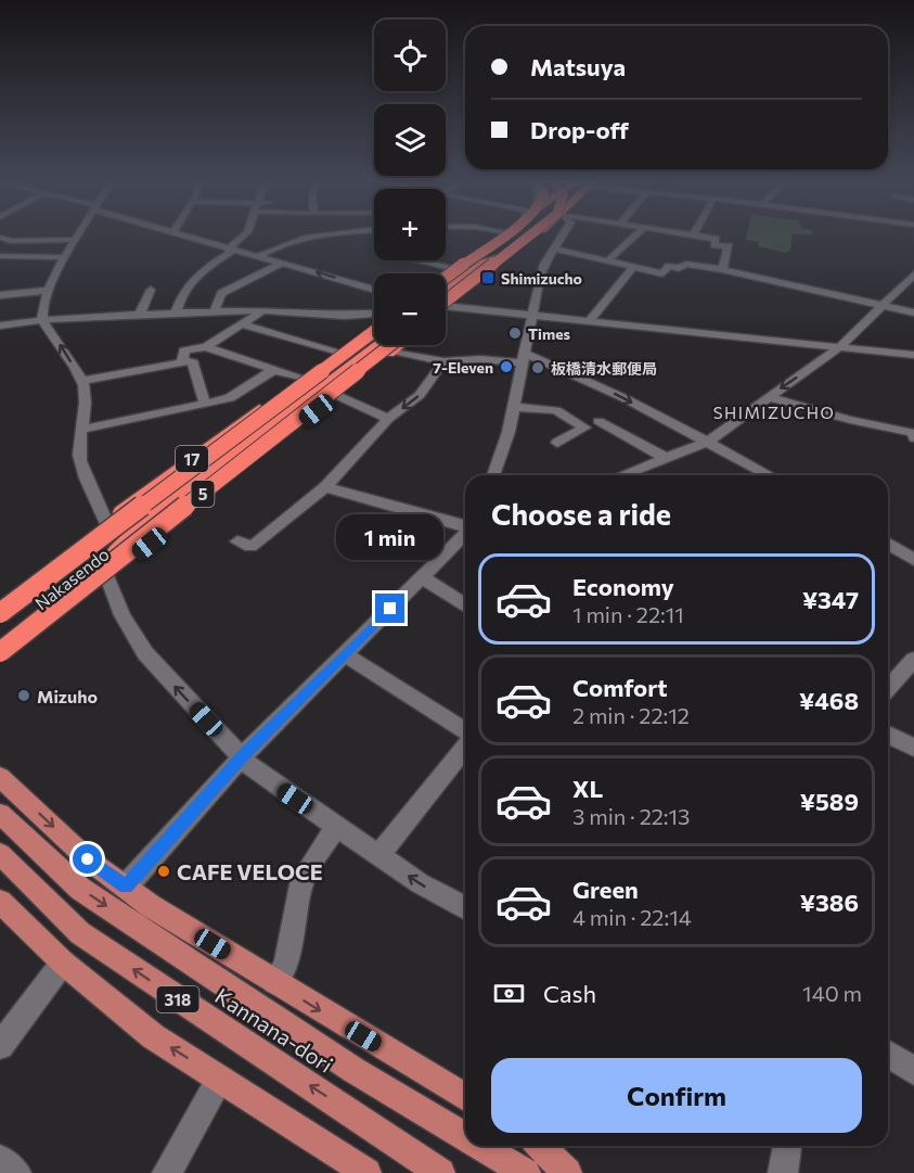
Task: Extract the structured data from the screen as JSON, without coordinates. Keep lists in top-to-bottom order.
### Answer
{
  "streets": {
    "highway": ["17", "5", "Nakasendo"],
    "main road": ["318", "Kannana-dori"]
  },
  "crossings": [
    ["17", "Nakasendo"],
    ["5", "Nakasendo"]
  ],
  "districts": ["SHIMIZUCHO"],
  "places": {
    "transit": ["Shimizucho"],
    "other": [
      "Times",
      "7-Eleven",
      "板橋清水郵便局",
      "Mizuho",
      "CAFE VELOCE"
    ]
  },
  "page": {
    "map_buttons": ["+", "−"],
    "banner": ["Matsuya", "Drop-off"],
    "heading": "Choose a ride",
    "bubble": "1 min",
    "list": [
      {
        "name": "Economy",
        "note": "1 min · 22:11",
        "value": "¥347"
      },
      {
        "name": "Comfort",
        "note": "2 min · 22:12",
        "value": "¥468"
      },
      {
        "name": "XL",
        "note": "3 min · 22:13",
        "value": "¥589"
      },
      {
        "name": "Green",
        "note": "4 min · 22:14",
        "value": "¥386"
      }
    ],
    "pay": ["Cash", "140 m"],
    "buttons": "Confirm"
  }
}
